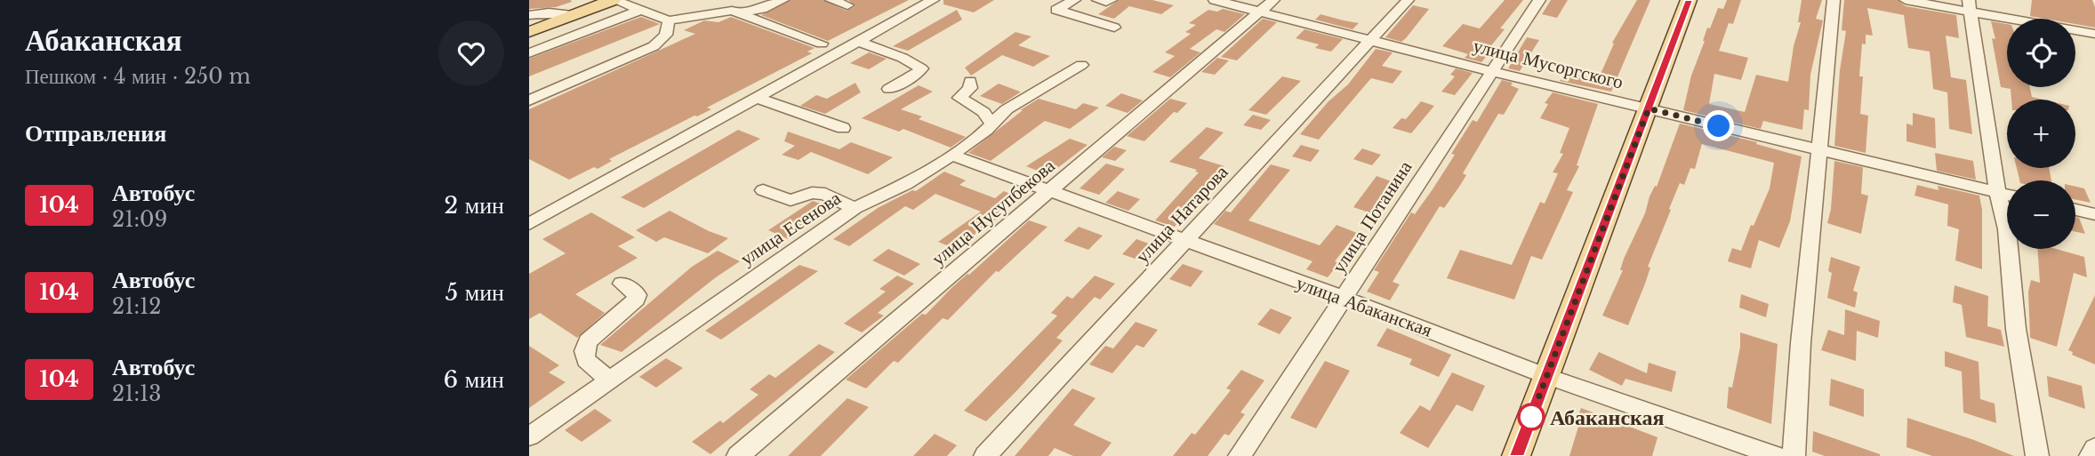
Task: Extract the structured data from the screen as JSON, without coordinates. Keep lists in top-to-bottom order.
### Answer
{
  "streets": {
    "street": [
      "улица Мусоргского",
      "улица Нусупбекова",
      "улица Натарова",
      "улица Потанина",
      "улица Есенова",
      "улица Абаканская"
    ]
  },
  "crossings": [
    ["улица Мусоргского", "улица Нусупбекова"],
    ["улица Мусоргского", "улица Натарова"],
    ["улица Мусоргского", "улица Потанина"],
    ["улица Нусупбекова", "улица Абаканская"],
    ["улица Натарова", "улица Абаканская"],
    ["улица Потанина", "улица Абаканская"],
    ["улица Есенова", "улица Абаканская"]
  ],
  "places": ["Абаканская"],
  "lines": ["bus line 104"],
  "page": {
    "heading": [
      ["Абаканская", "Пешком · 4 мин · 250 m"],
      "Отправления"
    ],
    "map_buttons": ["+", "−"],
    "list": [
      {
        "mark": "104",
        "name": "Автобус",
        "note": "21:09",
        "value": "2 мин"
      },
      {
        "mark": "104",
        "name": "Автобус",
        "note": "21:12",
        "value": "5 мин"
      },
      {
        "mark": "104",
        "name": "Автобус",
        "note": "21:13",
        "value": "6 мин"
      }
    ]
  }
}
